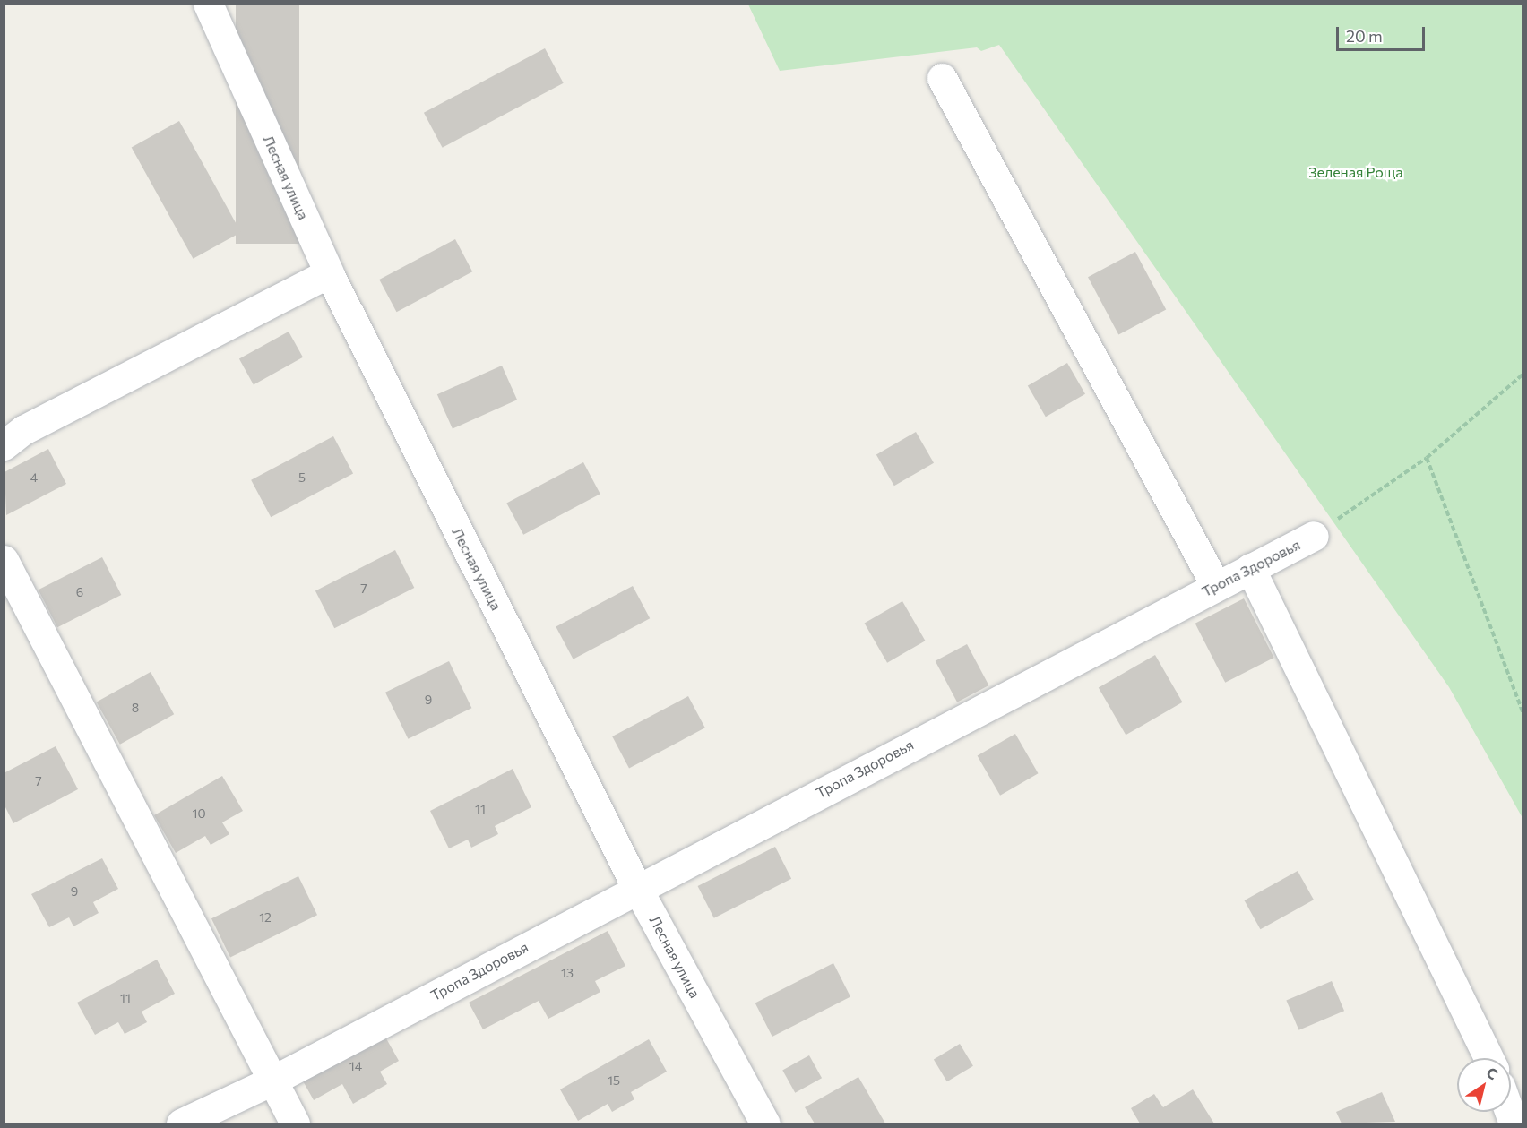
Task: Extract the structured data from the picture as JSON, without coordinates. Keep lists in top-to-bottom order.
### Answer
{
  "streets": {
    "street": ["Лесная улица", "Тропа Здоровья"]
  },
  "crossings": [
    ["Лесная улица", "Тропа Здоровья"]
  ],
  "parks": ["Зеленая Роща"],
  "house_numbers": [
    "4",
    "5",
    "7",
    "6",
    "9",
    "8",
    "7",
    "11",
    "10",
    "9",
    "12",
    "13",
    "11",
    "14",
    "15"
  ],
  "scale_bar": "20 m",
  "north": "top right"
}
